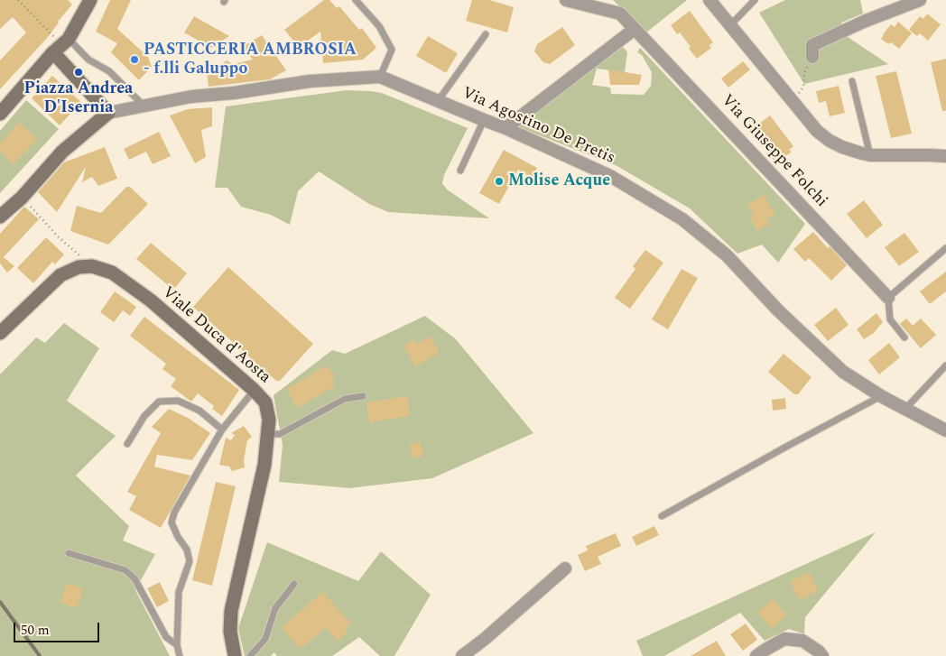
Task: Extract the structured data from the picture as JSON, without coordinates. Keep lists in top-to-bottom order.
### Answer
{
  "streets": {
    "main road": ["Viale Duca d'Aosta"],
    "street": ["Via Agostino De Pretis", "Via Giuseppe Folchi"]
  },
  "places": ["PASTICCERIA AMBROSIA - f.lli Galuppo", "Piazza Andrea D'Isernia", "Molise Acque"],
  "scale_bar": "50 m"
}
